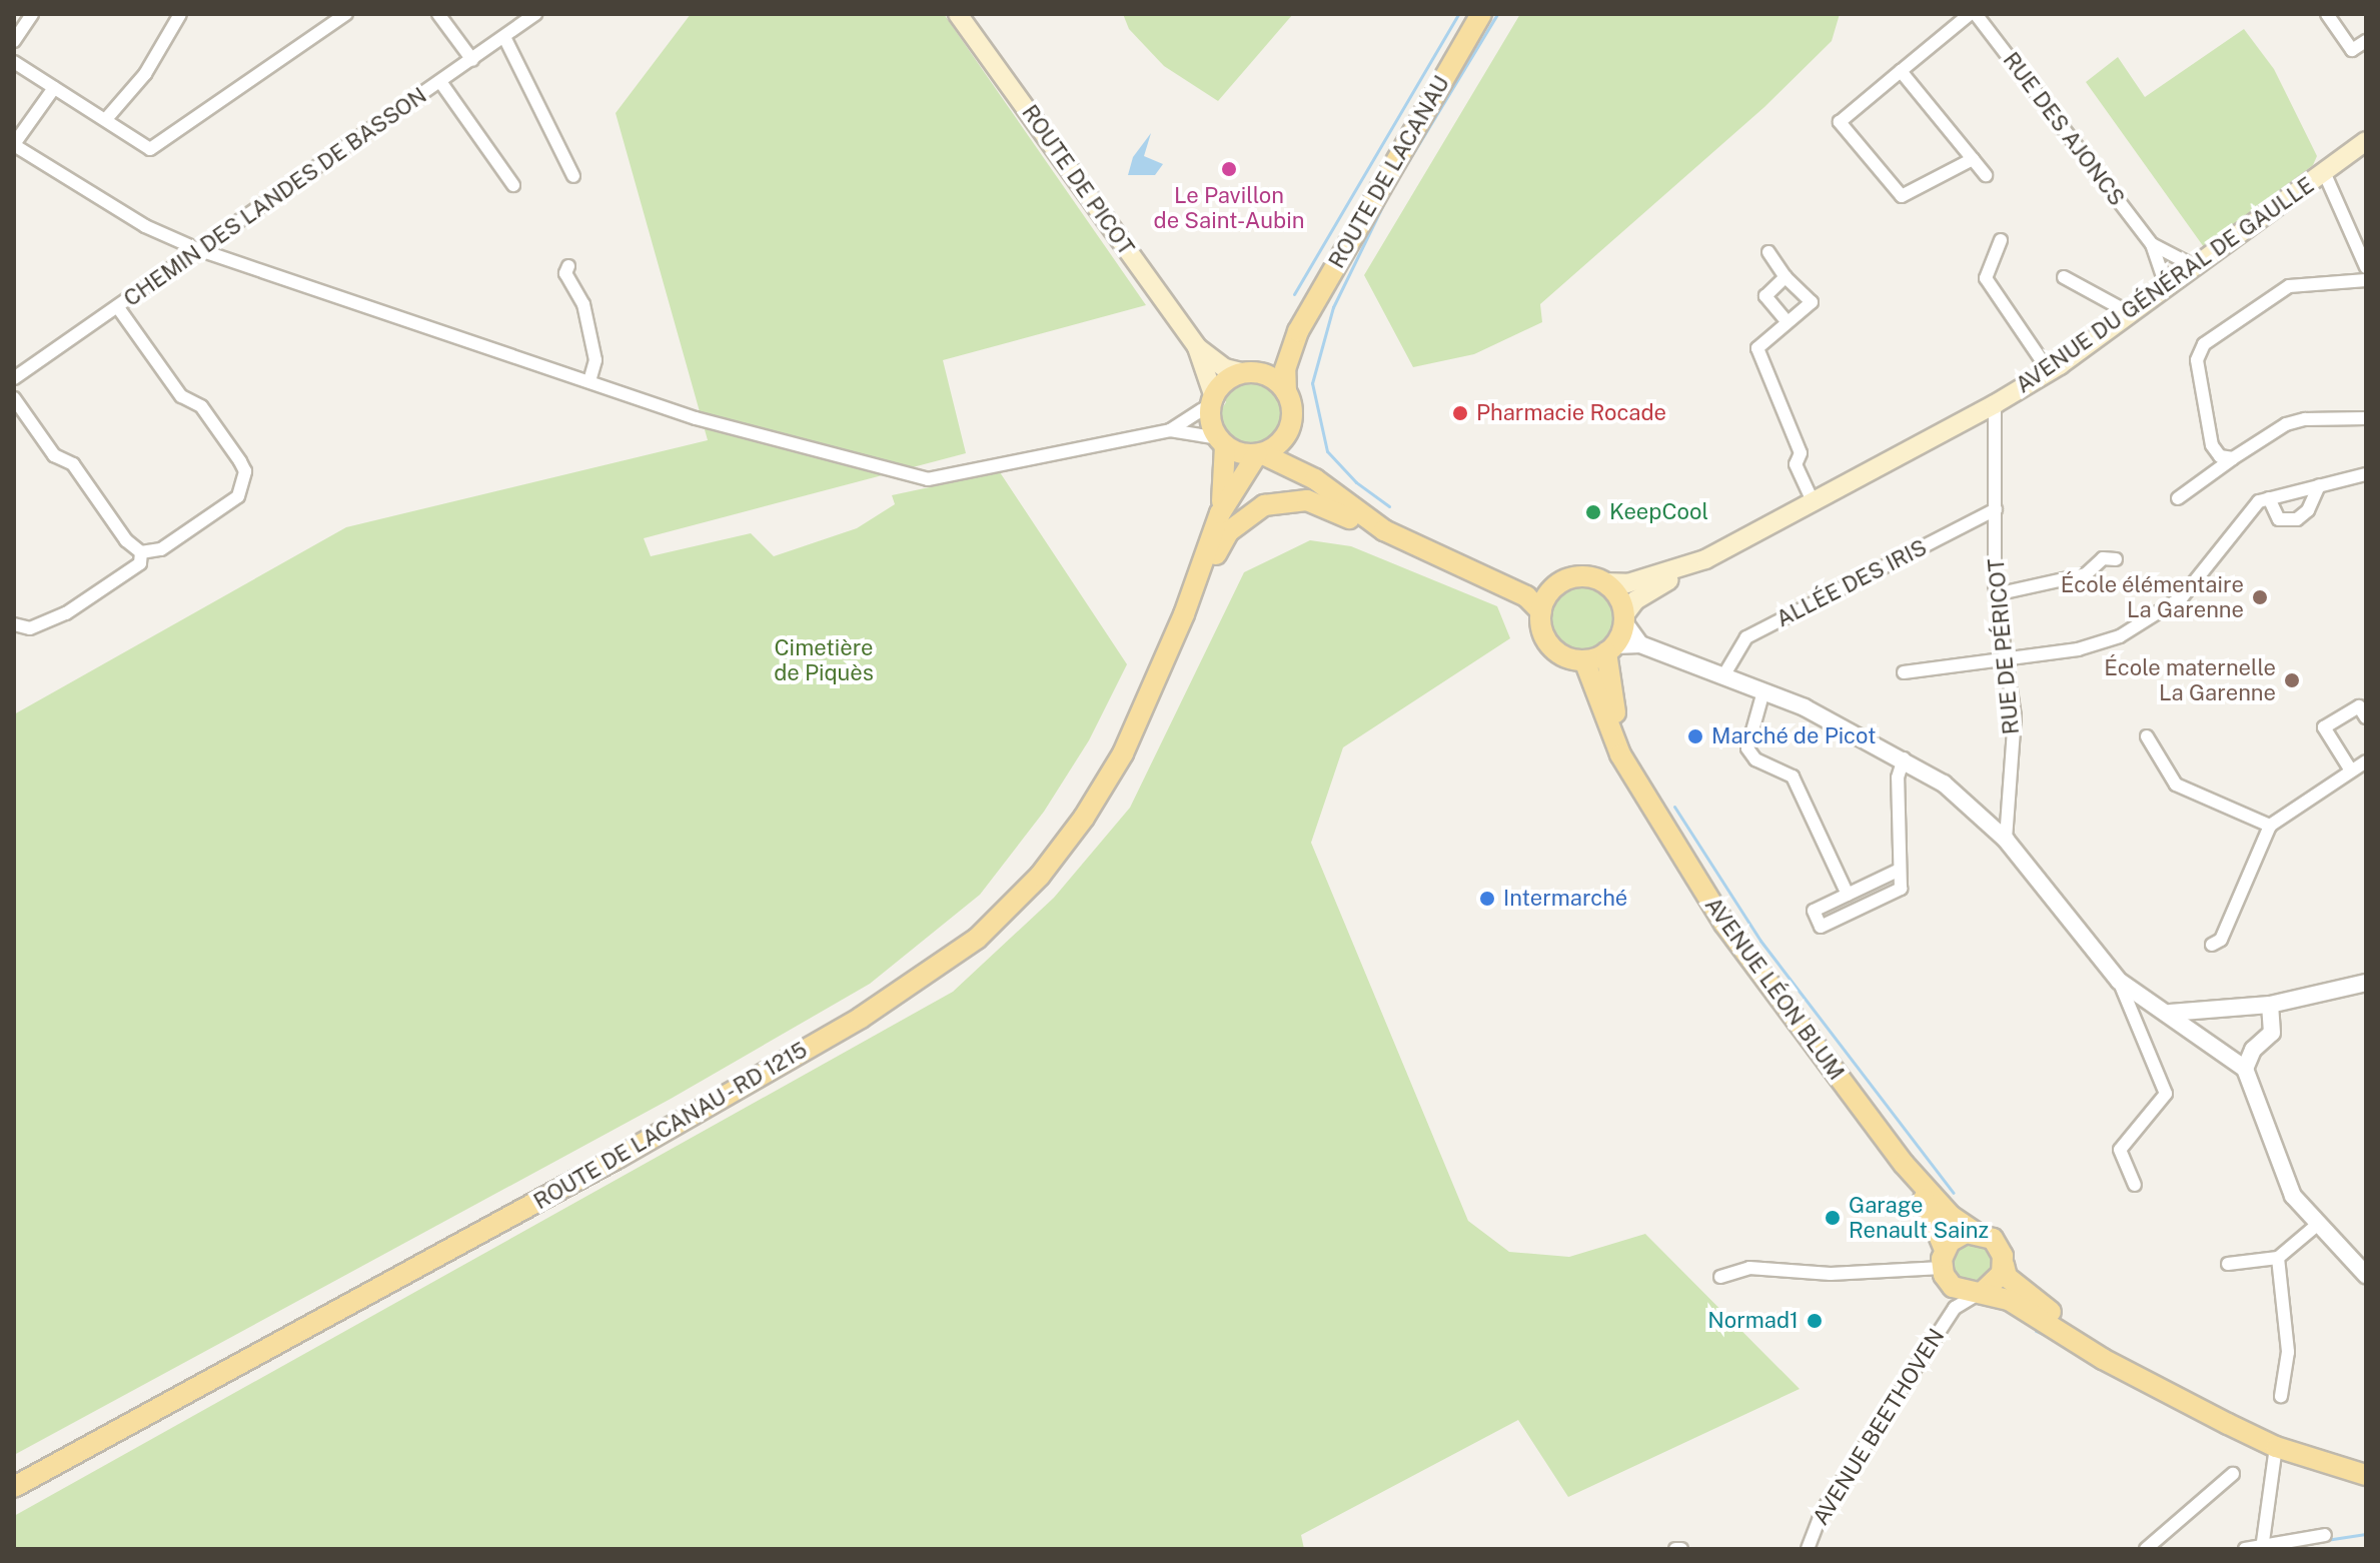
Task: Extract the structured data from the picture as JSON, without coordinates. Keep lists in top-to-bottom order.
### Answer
{
  "streets": {
    "main road": [
      "ROUTE DE LACANAU",
      "ROUTE DE PICOT",
      "AVENUE DU GÉNÉRAL DE GAULLE",
      "AVENUE LÉON BLUM",
      "ROUTE DE LACANAU - RD 1215"
    ],
    "street": [
      "RUE DES AJONCS",
      "CHEMIN DES LANDES DE BASSON",
      "ALLÉE DES IRIS",
      "RUE DE PÉRICOT",
      "AVENUE BEETHOVEN"
    ]
  },
  "crossings": [
    ["RUE DES AJONCS", "AVENUE DU GÉNÉRAL DE GAULLE"],
    ["AVENUE DU GÉNÉRAL DE GAULLE", "RUE DE PÉRICOT"],
    ["AVENUE DU GÉNÉRAL DE GAULLE", "AVENUE LÉON BLUM"],
    ["ALLÉE DES IRIS", "RUE DE PÉRICOT"],
    ["AVENUE LÉON BLUM", "AVENUE BEETHOVEN"]
  ],
  "parks": ["Cimetière de Piquès"],
  "places": [
    "Le Pavillon de Saint-Aubin",
    "Pharmacie Rocade",
    "KeepCool",
    "École élémentaire La Garenne",
    "École maternelle La Garenne",
    "Marché de Picot",
    "Intermarché",
    "Garage Renault Sainz",
    "Normad1"
  ]
}
